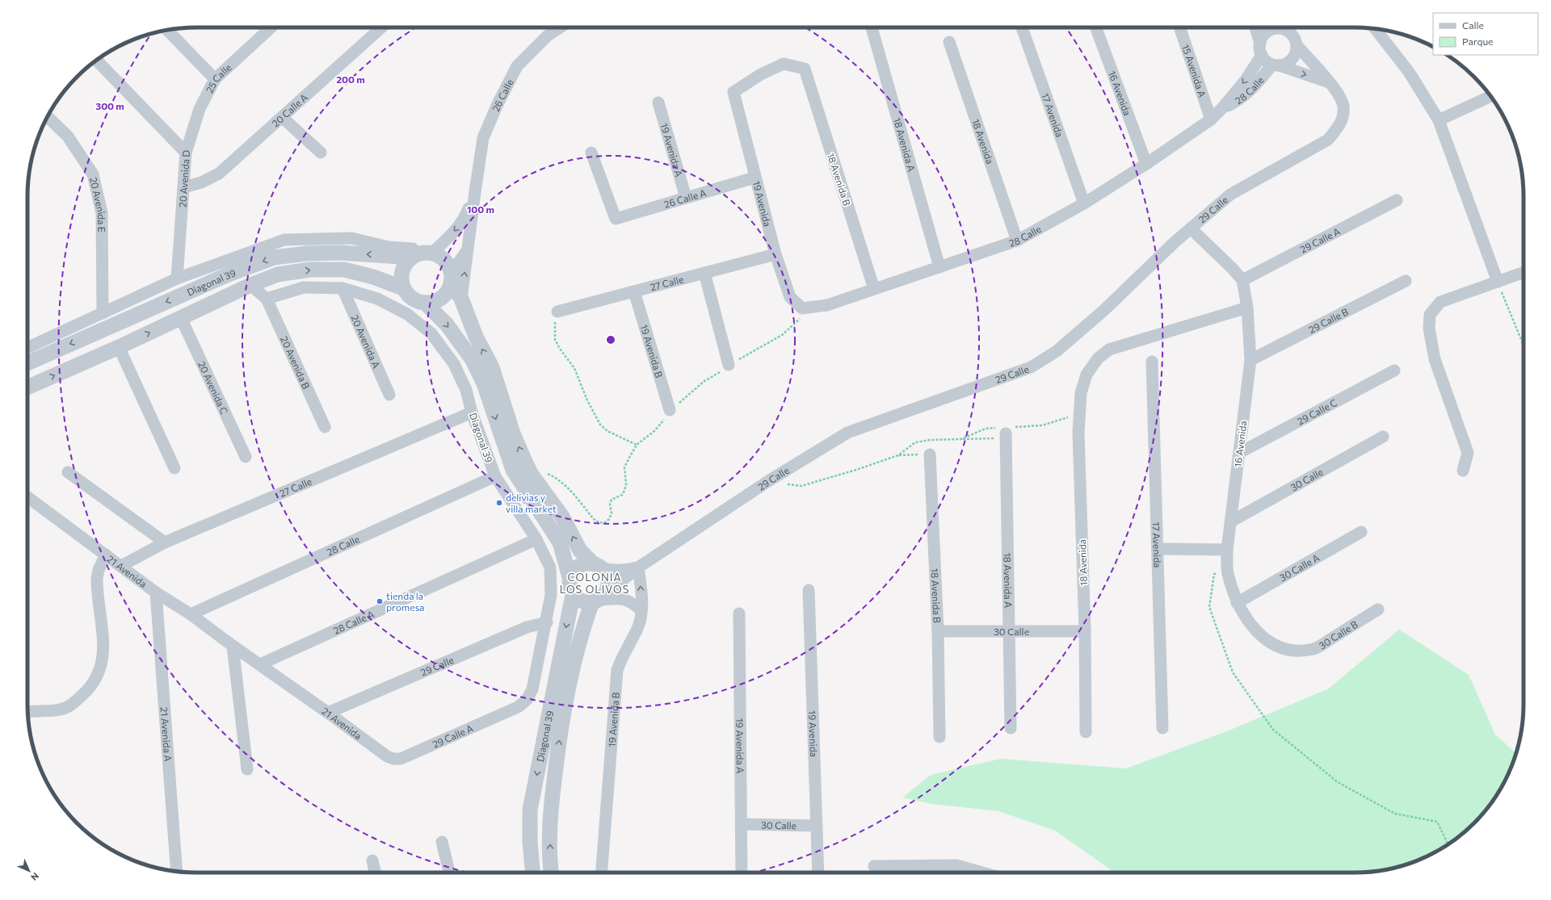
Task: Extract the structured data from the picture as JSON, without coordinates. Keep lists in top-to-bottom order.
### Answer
{
  "streets": {
    "street": [
      "15 Avenida A",
      "25 Calle",
      "28 Calle",
      "16 Avenida",
      "26 Calle",
      "20 Calle A",
      "17 Avenida",
      "18 Avenida",
      "18 Avenida A",
      "19 Avenida A",
      "20 Avenida D",
      "18 Avenida B",
      "26 Calle A",
      "19 Avenida",
      "20 Avenida E",
      "29 Calle",
      "29 Calle A",
      "Diagonal 39",
      "27 Calle",
      "29 Calle B",
      "20 Avenida A",
      "19 Avenida B",
      "20 Avenida B",
      "20 Avenida C",
      "29 Calle C",
      "30 Calle",
      "30 Calle A",
      "21 Avenida",
      "28 Calle A",
      "30 Calle B",
      "21 Avenida A"
    ]
  },
  "crossings": [
    ["15 Avenida A", "28 Calle"],
    ["25 Calle", "20 Avenida D"],
    ["28 Calle", "16 Avenida"],
    ["28 Calle", "17 Avenida"],
    ["28 Calle", "18 Avenida"],
    ["28 Calle", "18 Avenida A"],
    ["28 Calle", "18 Avenida B"],
    ["28 Calle", "19 Avenida"],
    ["28 Calle", "Diagonal 39"],
    ["28 Calle", "21 Avenida"],
    ["16 Avenida", "18 Avenida"],
    ["16 Avenida", "29 Calle A"],
    ["16 Avenida", "29 Calle B"],
    ["16 Avenida", "29 Calle C"],
    ["16 Avenida", "30 Calle"],
    ["16 Avenida", "30 Calle A"],
    ["16 Avenida", "30 Calle B"],
    ["26 Calle", "Diagonal 39"],
    ["20 Calle A", "20 Avenida D"],
    ["18 Avenida", "30 Calle"],
    ["18 Avenida A", "30 Calle"],
    ["19 Avenida A", "26 Calle A"],
    ["19 Avenida A", "30 Calle"],
    ["18 Avenida B", "19 Avenida"],
    ["18 Avenida B", "30 Calle"],
    ["26 Calle A", "19 Avenida"],
    ["19 Avenida", "27 Calle"],
    ["19 Avenida", "30 Calle"],
    ["29 Calle", "Diagonal 39"],
    ["29 Calle", "19 Avenida B"],
    ["29 Calle", "21 Avenida"],
    ["29 Calle A", "Diagonal 39"],
    ["29 Calle A", "21 Avenida"],
    ["Diagonal 39", "27 Calle"],
    ["Diagonal 39", "20 Avenida A"],
    ["Diagonal 39", "20 Avenida B"],
    ["Diagonal 39", "20 Avenida C"],
    ["Diagonal 39", "28 Calle A"],
    ["27 Calle", "19 Avenida B"],
    ["27 Calle", "21 Avenida"],
    ["21 Avenida", "28 Calle A"],
    ["21 Avenida", "21 Avenida A"]
  ],
  "districts": ["COLONIA LOS OLIVOS"],
  "places": ["delivias y villa market", "tienda la promesa"],
  "legend": ["Calle", "Parque"],
  "north": "bottom right",
  "rings": ["200 m", "300 m", "100 m"]
}
